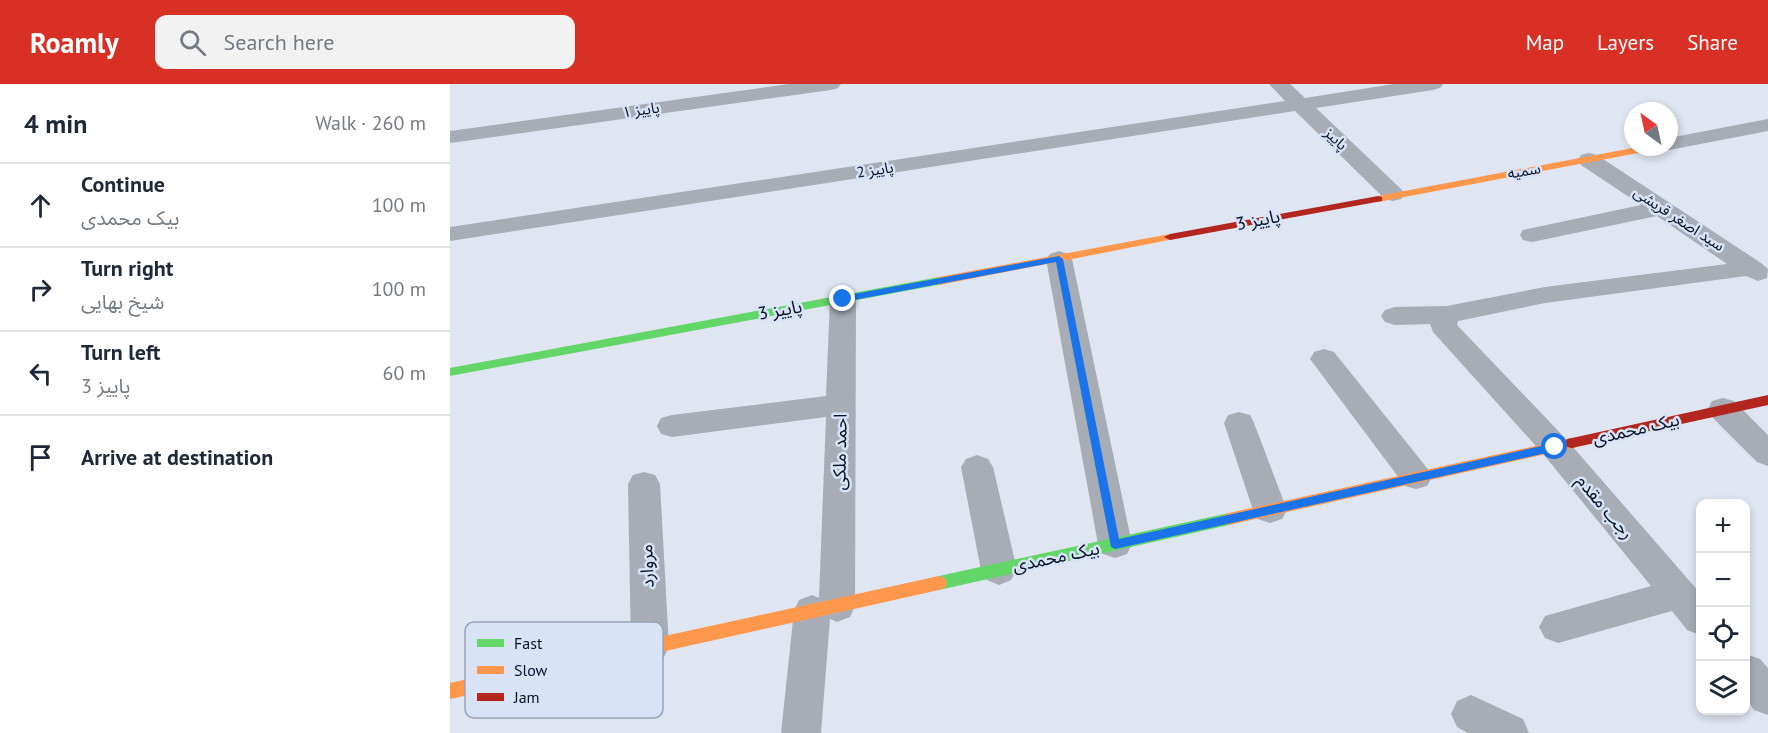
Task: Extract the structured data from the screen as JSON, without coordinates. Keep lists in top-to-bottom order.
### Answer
{
  "streets": {
    "street": [
      "پاییز ۱",
      "پاییز",
      "پاییز 2",
      "سمیه",
      "سید اصغر قریشی",
      "پاییز 3",
      "بیک محمدی",
      "احمد ملکی",
      "رجب مقدم",
      "مروارد"
    ]
  },
  "crossings": [
    ["پاییز", "پاییز 2"],
    ["پاییز", "سمیه"],
    ["پاییز", "پاییز 3"],
    ["سمیه", "سید اصغر قریشی"],
    ["سمیه", "پاییز 3"],
    ["پاییز 3", "احمد ملکی"],
    ["بیک محمدی", "احمد ملکی"],
    ["بیک محمدی", "رجب مقدم"]
  ],
  "legend": ["Fast", "Slow", "Jam"],
  "north": "top left",
  "page": {
    "header": "Roamly",
    "search": "Search here",
    "nav": ["Map", "Layers", "Share"],
    "heading": ["4 min", "Walk · 260 m"],
    "list": [
      ["Continue", "بیک محمدی", "100 m"],
      ["Turn right", "شیخ بهایی", "100 m"],
      ["Turn left", "پاییز 3", "60 m"],
      "Arrive at destination"
    ],
    "map_buttons": ["+", "−"]
  }
}
